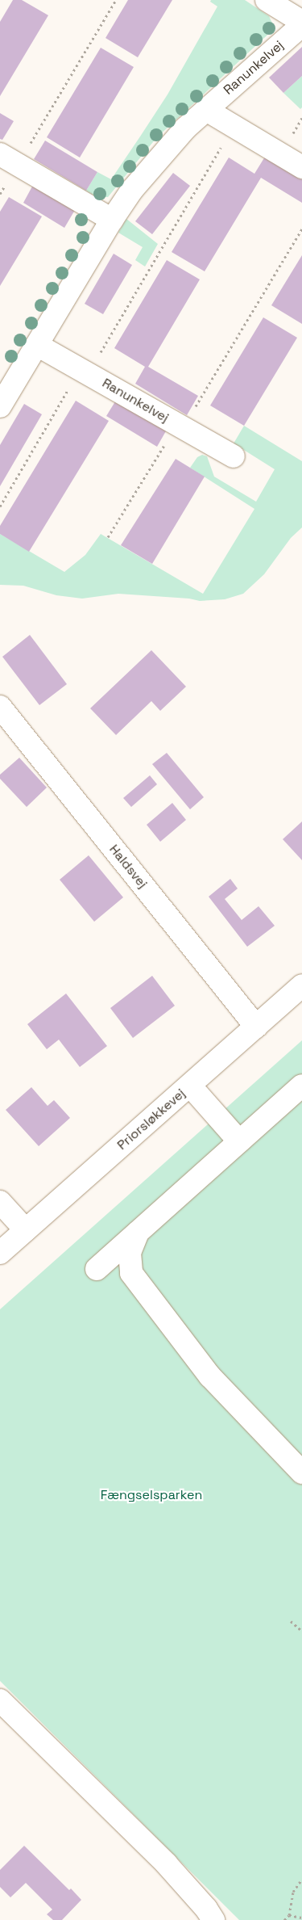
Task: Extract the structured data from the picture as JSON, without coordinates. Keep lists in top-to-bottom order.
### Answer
{
  "streets": {
    "street": ["Ranunkelvej", "Haldsvej", "Priorsløkkevej"]
  },
  "crossings": [
    ["Haldsvej", "Priorsløkkevej"]
  ],
  "parks": ["Fængselsparken"]
}
